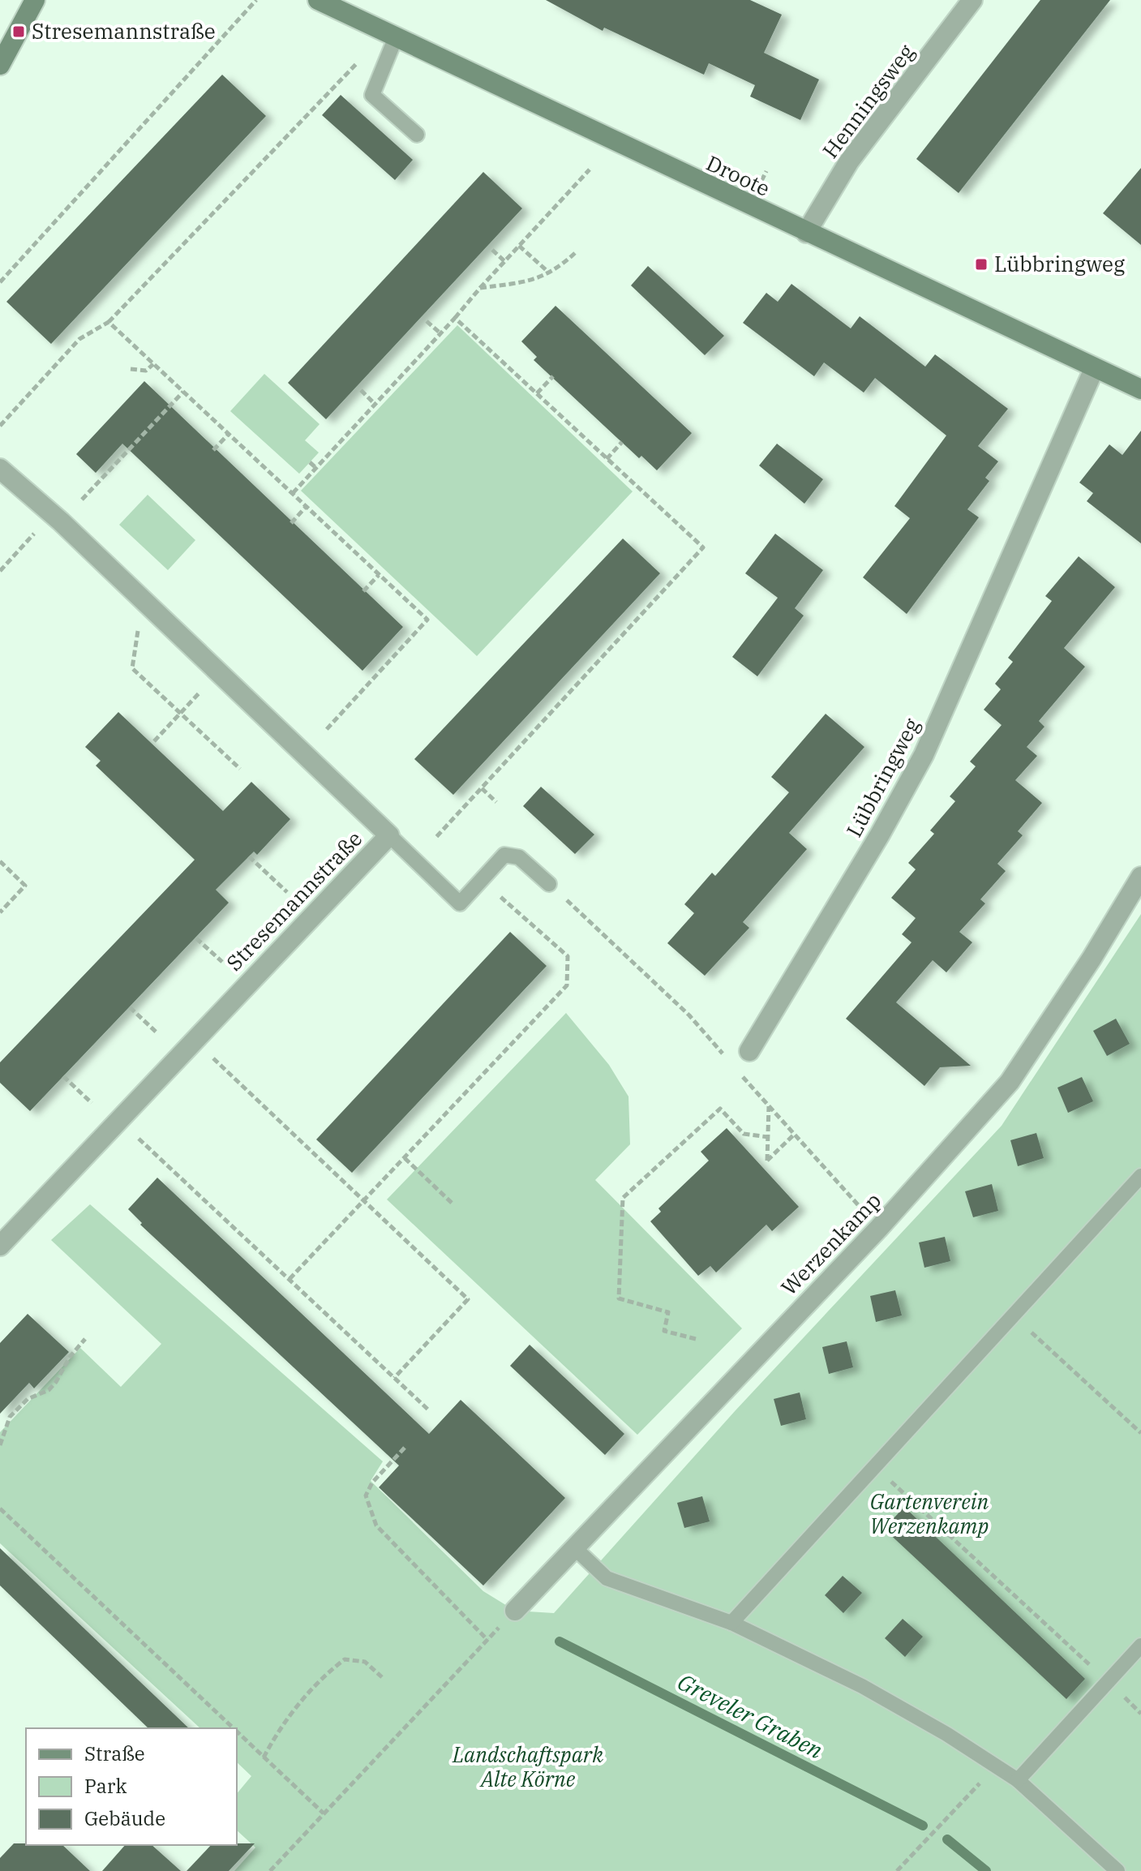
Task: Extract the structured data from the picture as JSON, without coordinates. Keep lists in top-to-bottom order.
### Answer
{
  "streets": {
    "street": [
      "Henningsweg",
      "Droote",
      "Lübbringweg",
      "Stresemannstraße",
      "Werzenkamp"
    ]
  },
  "crossings": [
    ["Henningsweg", "Droote"],
    ["Droote", "Lübbringweg"]
  ],
  "water": ["Greveler Graben"],
  "parks": ["Gartenverein Werzenkamp", "Landschaftspark Alte Körne"],
  "places": {
    "transit": ["Stresemannstraße", "Lübbringweg"]
  },
  "legend": ["Straße", "Park", "Gebäude"]
}
